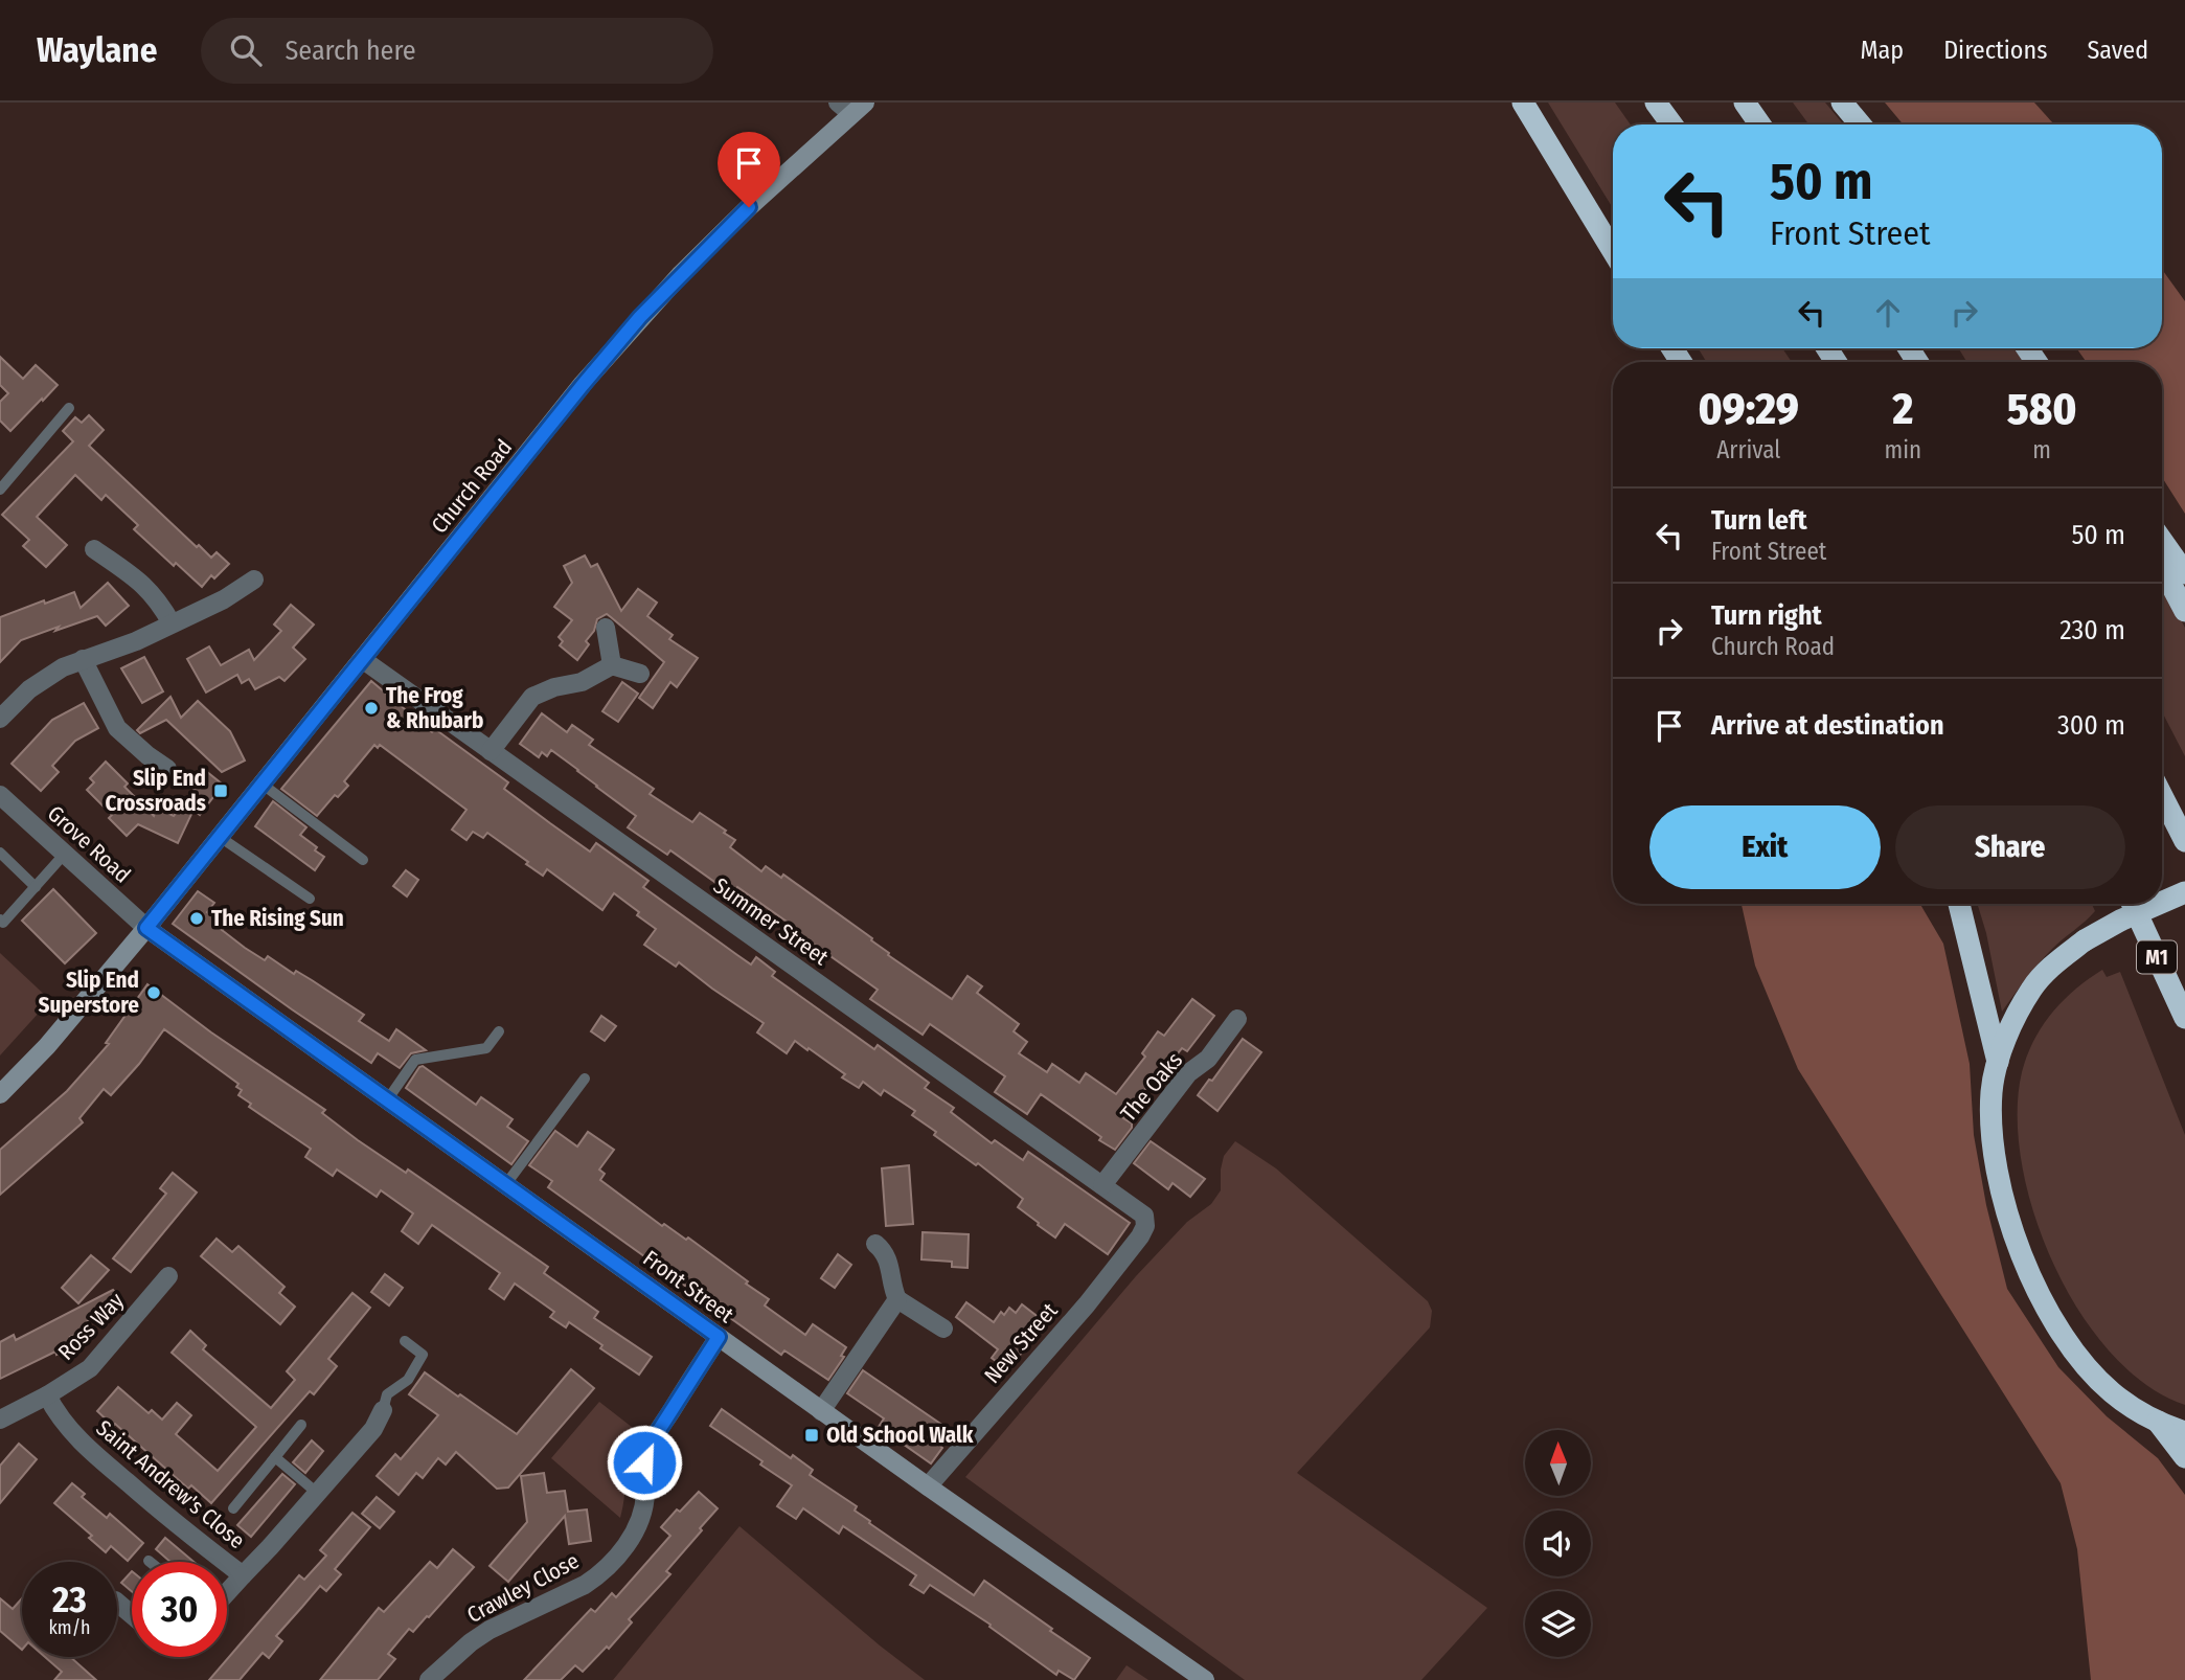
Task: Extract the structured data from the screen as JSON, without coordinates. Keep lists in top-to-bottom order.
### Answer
{
  "streets": {
    "highway": ["M1"],
    "main road": ["Church Road", "Front Street"],
    "street": [
      "Grove Road",
      "Summer Street",
      "The Oaks",
      "Ross Way",
      "New Street",
      "Saint Andrew's Close",
      "Crawley Close"
    ]
  },
  "crossings": [
    ["Church Road", "Grove Road"],
    ["Church Road", "Summer Street"],
    ["Church Road", "Front Street"],
    ["Grove Road", "Front Street"],
    ["Summer Street", "The Oaks"],
    ["Summer Street", "New Street"],
    ["Front Street", "New Street"],
    ["Front Street", "Crawley Close"],
    ["Ross Way", "Saint Andrew's Close"]
  ],
  "places": {
    "other": ["The Frog & Rhubarb", "The Rising Sun", "Slip End Superstore"],
    "transit": ["Slip End Crossroads", "Old School Walk"]
  },
  "north": "top",
  "page": {
    "header": "Waylane",
    "search": "Search here",
    "nav": ["Map", "Directions", "Saved"],
    "turn": ["50 m", "Front Street"],
    "eta": [
      "09:29",
      "Arrival",
      "2",
      "min",
      "580",
      "m"
    ],
    "list": [
      {
        "name": "Turn left",
        "note": "Front Street",
        "value": "50 m"
      },
      {
        "name": "Turn right",
        "note": "Church Road",
        "value": "230 m"
      },
      {
        "name": "Arrive at destination",
        "value": "300 m"
      }
    ],
    "buttons": ["Exit", "Share"],
    "speed": "23 km/h",
    "limit": "30"
  }
}
